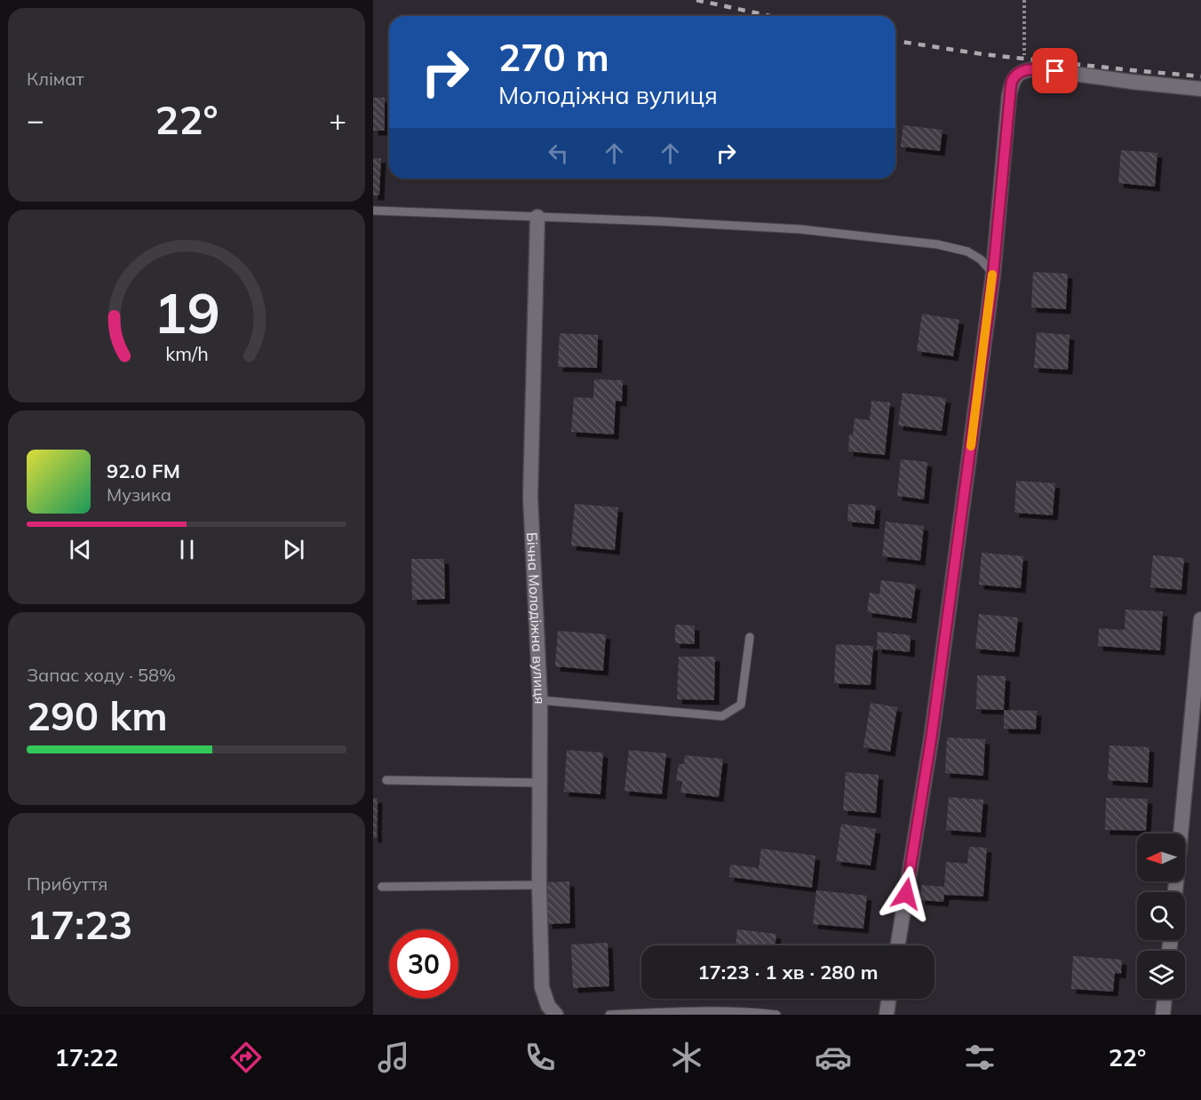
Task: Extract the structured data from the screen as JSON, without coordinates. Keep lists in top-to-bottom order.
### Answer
{
  "streets": {
    "street": ["Бічна Молодіжна вулиця"]
  },
  "north": "left",
  "page": {
    "tile": [
      "Клімат",
      ["Запас ходу · 58%", "290 km"],
      ["Прибуття", "17:23"]
    ],
    "turn": ["270 m", "Молодіжна вулиця"],
    "heat": ["−", "22°", "+"],
    "song": ["92.0 FM", "Музика"],
    "limit": "30",
    "trip": "17:23 · 1 хв · 280 m",
    "tabs": ["17:22", "22°"],
    "gauge": ["19", "km/h"]
  }
}
